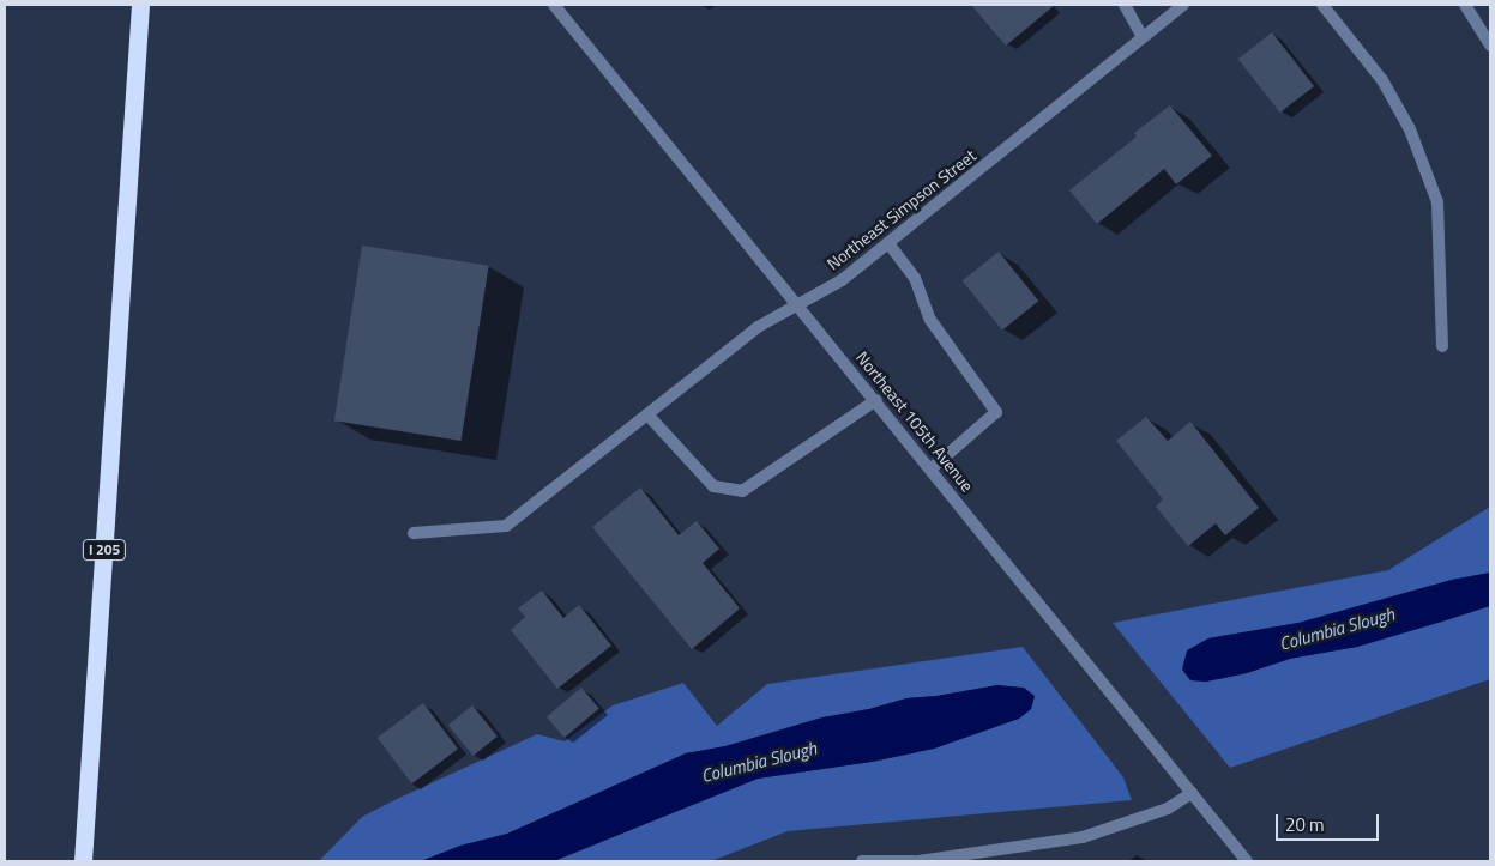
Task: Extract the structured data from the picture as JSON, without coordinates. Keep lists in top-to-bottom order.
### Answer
{
  "streets": {
    "highway": ["I 205"],
    "street": ["Northeast Simpson Street", "Northeast 105th Avenue"]
  },
  "crossings": [
    ["Northeast Simpson Street", "Northeast 105th Avenue"]
  ],
  "water": ["Columbia Slough"],
  "scale_bar": "20 m"
}
